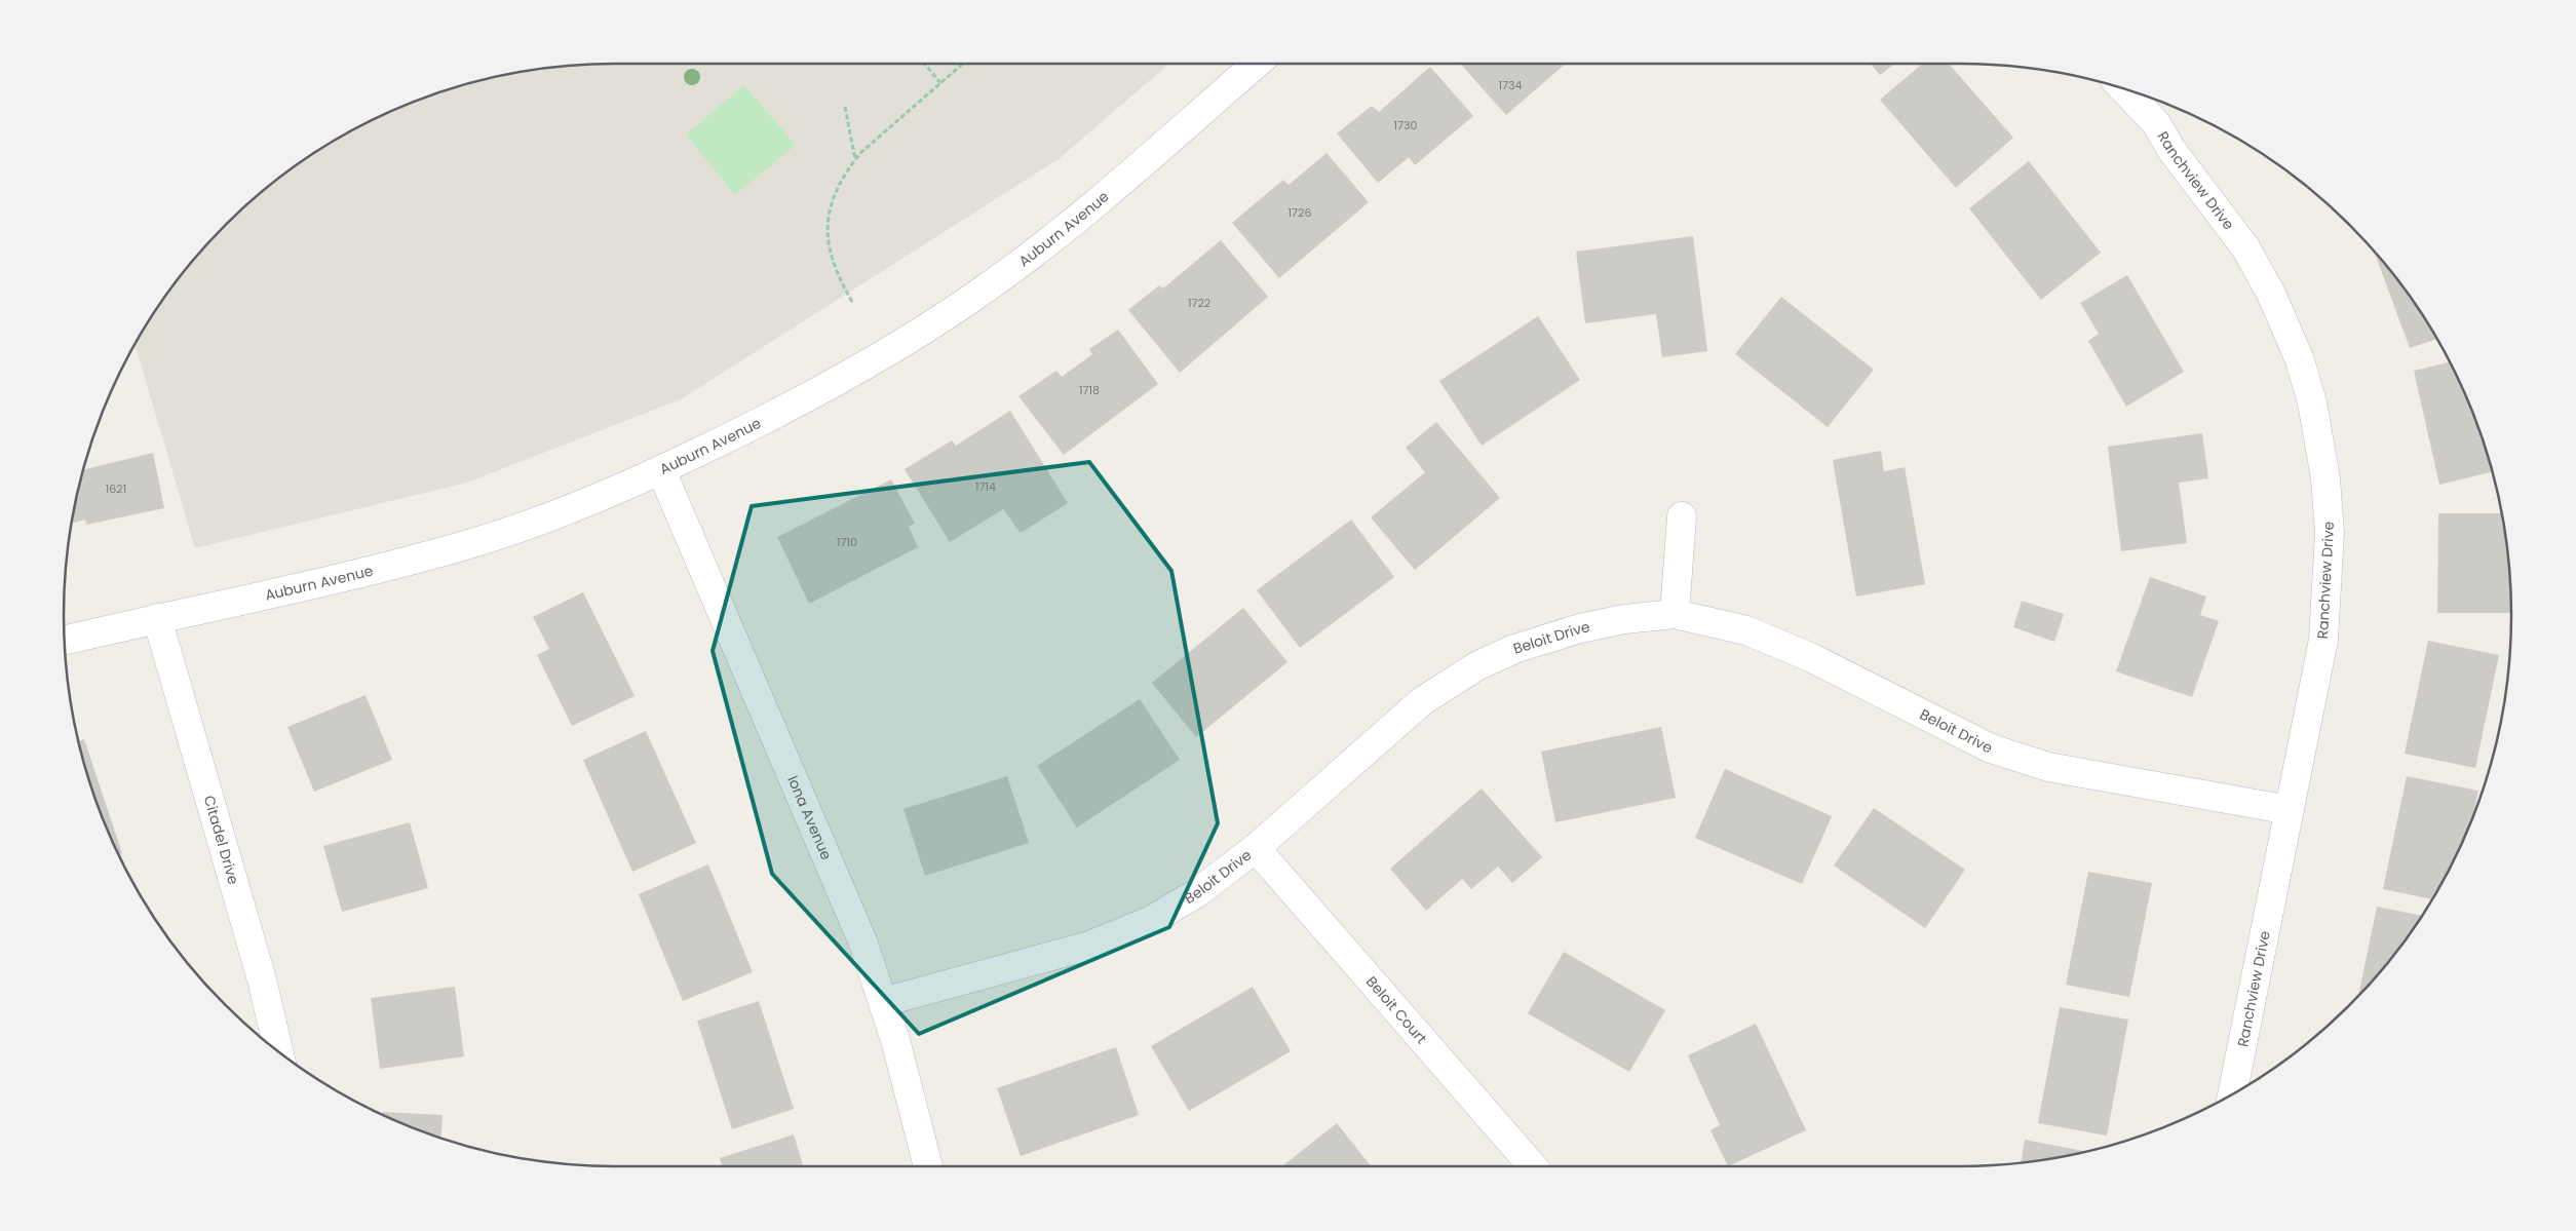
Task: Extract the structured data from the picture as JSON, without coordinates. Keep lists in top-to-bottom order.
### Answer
{
  "streets": {
    "street": [
      "Ranchview Drive",
      "Auburn Avenue",
      "Beloit Drive",
      "Iona Avenue",
      "Citadel Drive",
      "Beloit Court"
    ]
  },
  "crossings": [
    ["Ranchview Drive", "Beloit Drive"],
    ["Auburn Avenue", "Iona Avenue"],
    ["Auburn Avenue", "Citadel Drive"],
    ["Beloit Drive", "Iona Avenue"],
    ["Beloit Drive", "Beloit Court"]
  ],
  "house_numbers": [
    "1734",
    "1730",
    "1726",
    "1722",
    "1718",
    "1714",
    "1621",
    "1710"
  ]
}
